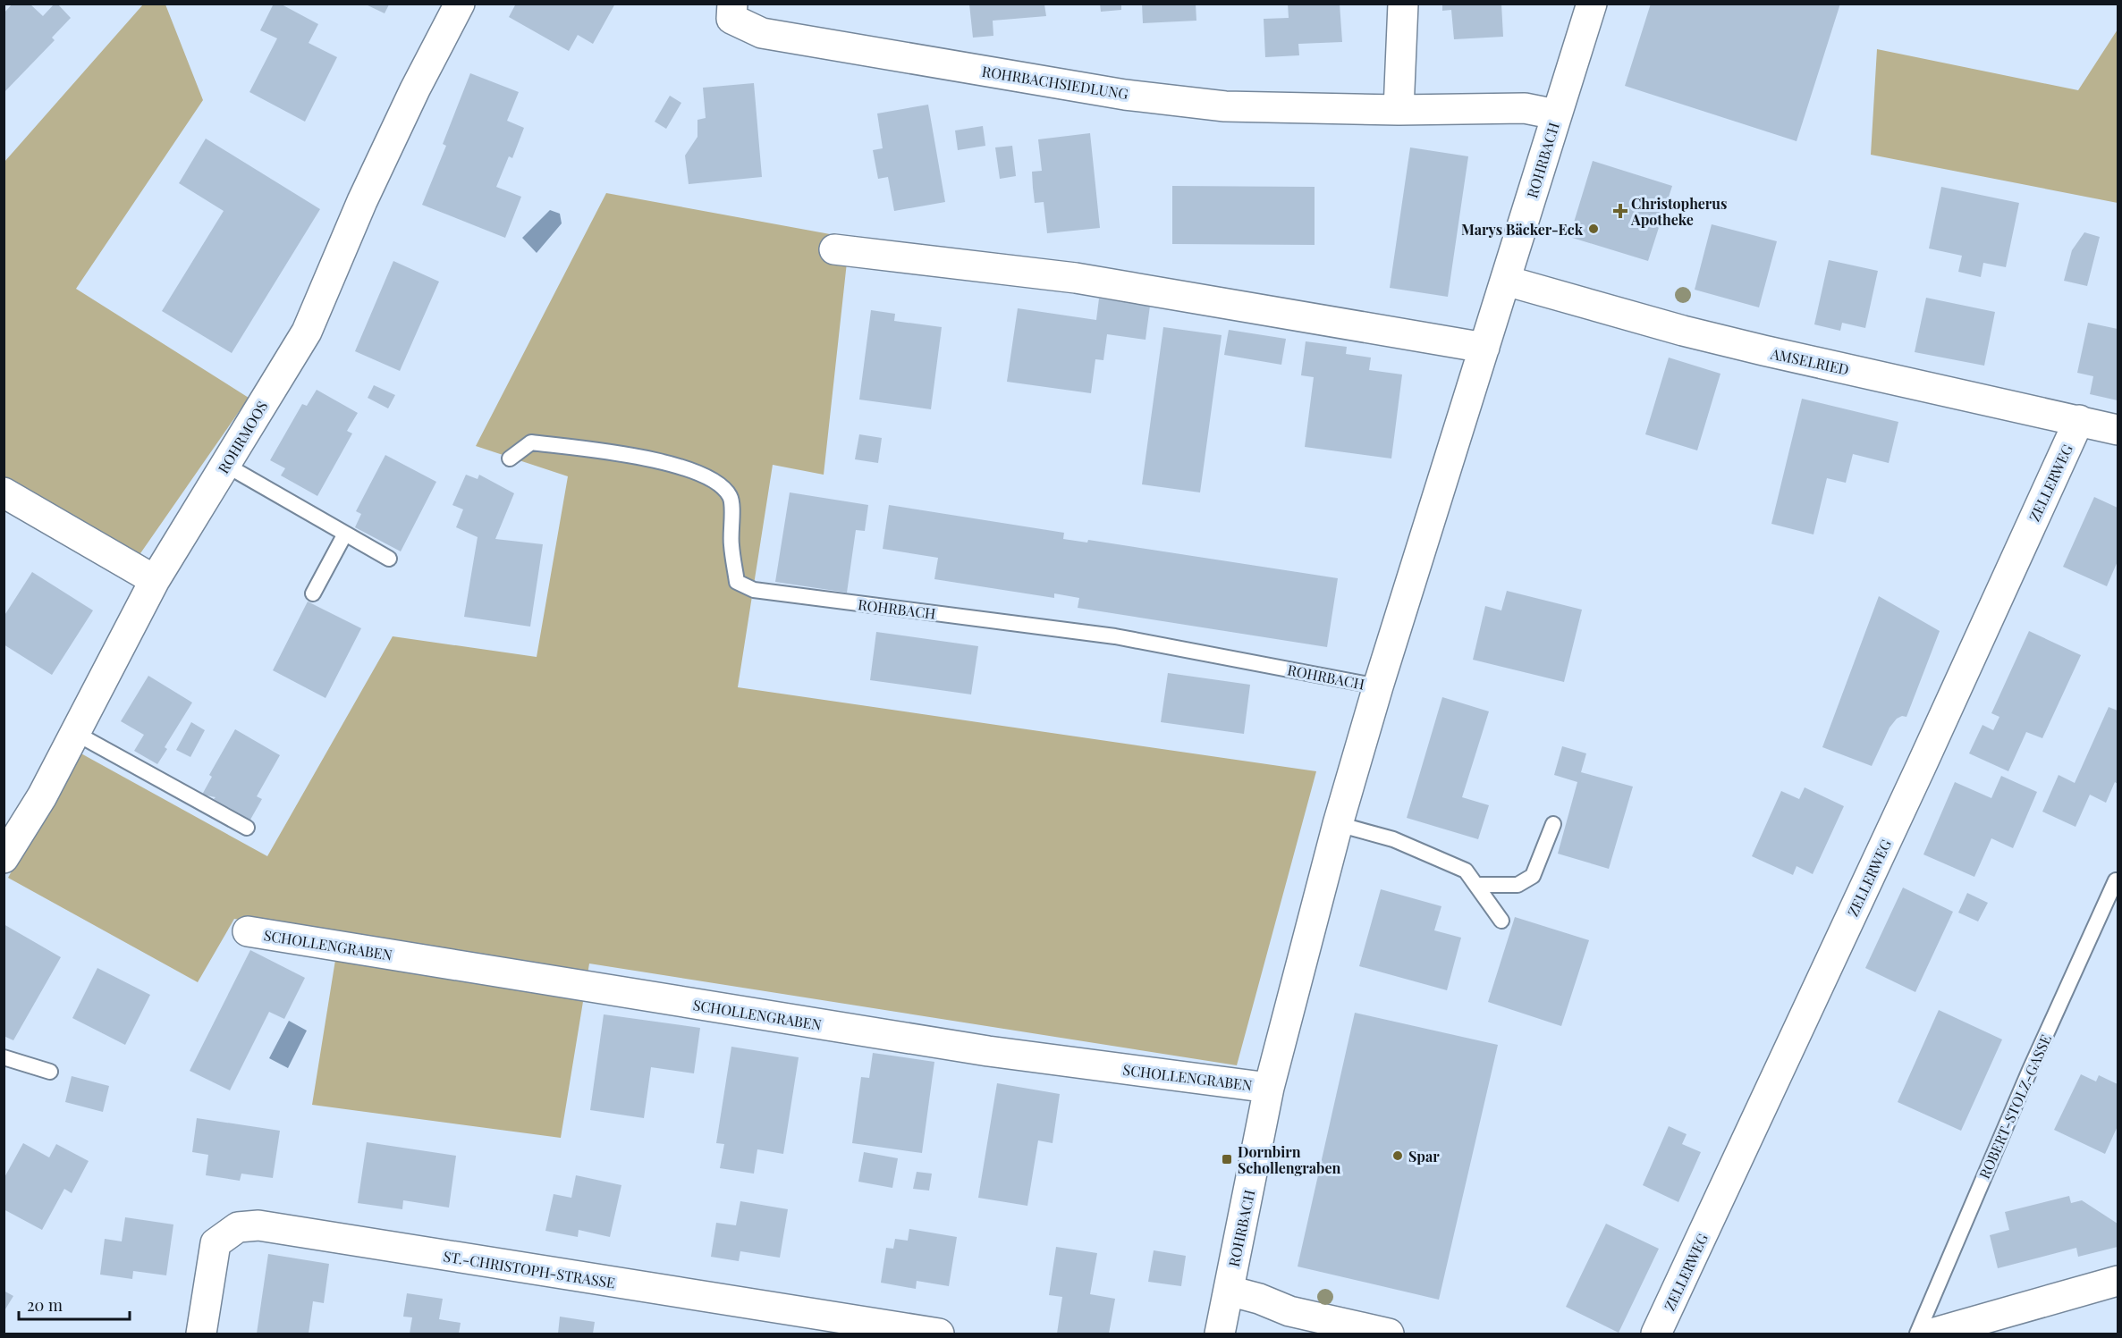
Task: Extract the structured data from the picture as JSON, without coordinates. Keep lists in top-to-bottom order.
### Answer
{
  "streets": {
    "street": [
      "ROHRBACHSIEDLUNG",
      "ROHRBACH",
      "AMSELRIED",
      "ROHRMOOS",
      "ZELLERWEG",
      "SCHOLLENGRABEN",
      "ST.-CHRISTOPH-STRASSE"
    ],
    "lane": ["ROBERT-STOLZ-GASSE"]
  },
  "crossings": [
    ["ROHRBACHSIEDLUNG", "ROHRBACH"],
    ["ROHRBACH", "AMSELRIED"],
    ["ROHRBACH", "SCHOLLENGRABEN"],
    ["AMSELRIED", "ZELLERWEG"]
  ],
  "places": {
    "health": ["Christopherus Apotheke"],
    "other": ["Marys Bäcker-Eck", "Spar"],
    "transit": ["Dornbirn Schollengraben"]
  },
  "scale_bar": "20 m"
}
